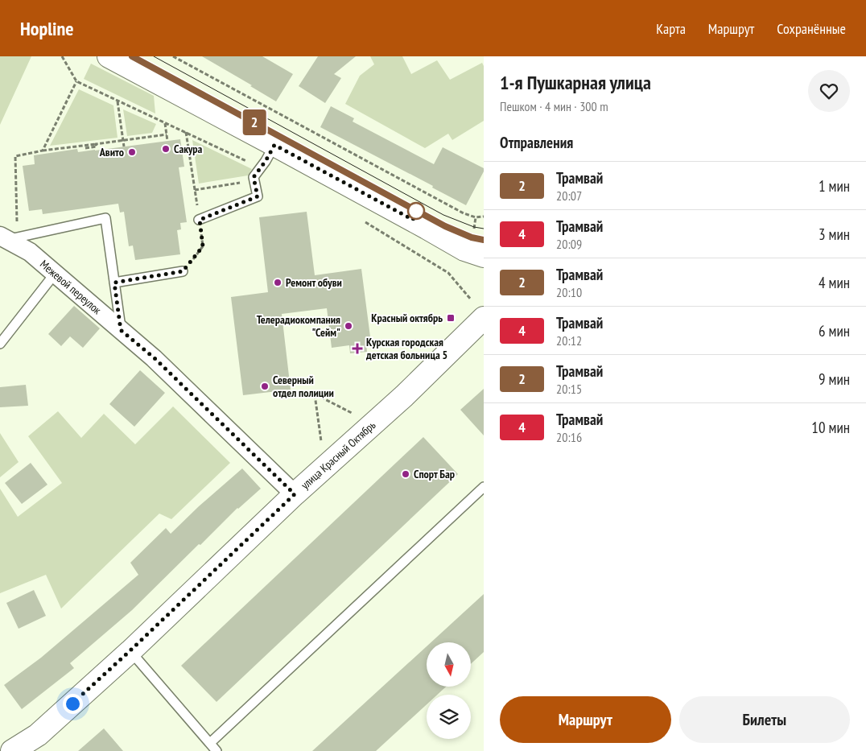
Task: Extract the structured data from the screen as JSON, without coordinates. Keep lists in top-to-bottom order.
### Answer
{
  "streets": {
    "main road": ["улица Красный Октябрь"],
    "street": ["Межевой переулок"]
  },
  "crossings": [
    ["Межевой переулок", "улица Красный Октябрь"]
  ],
  "places": {
    "other": [
      "Сакура",
      "Авито",
      "Ремонт обуви",
      "Телерадиокомпания \"Сейм\"",
      "Северный отдел полиции",
      "Спорт Бар"
    ],
    "transit": ["Красный октябрь"],
    "health": ["Курская городская детская больница 5"]
  },
  "lines": ["tram line 2"],
  "north": "bottom",
  "page": {
    "header": "Hopline",
    "nav": ["Карта", "Маршрут", "Сохранённые"],
    "on_map": "2",
    "heading": [
      ["1-я Пушкарная улица", "Пешком · 4 мин · 300 m"],
      "Отправления"
    ],
    "list": [
      {
        "mark": "2",
        "name": "Трамвай",
        "note": "20:07",
        "value": "1 мин"
      },
      {
        "mark": "4",
        "name": "Трамвай",
        "note": "20:09",
        "value": "3 мин"
      },
      {
        "mark": "2",
        "name": "Трамвай",
        "note": "20:10",
        "value": "4 мин"
      },
      {
        "mark": "4",
        "name": "Трамвай",
        "note": "20:12",
        "value": "6 мин"
      },
      {
        "mark": "2",
        "name": "Трамвай",
        "note": "20:15",
        "value": "9 мин"
      },
      {
        "mark": "4",
        "name": "Трамвай",
        "note": "20:16",
        "value": "10 мин"
      }
    ],
    "buttons": ["Маршрут", "Билеты"]
  }
}
